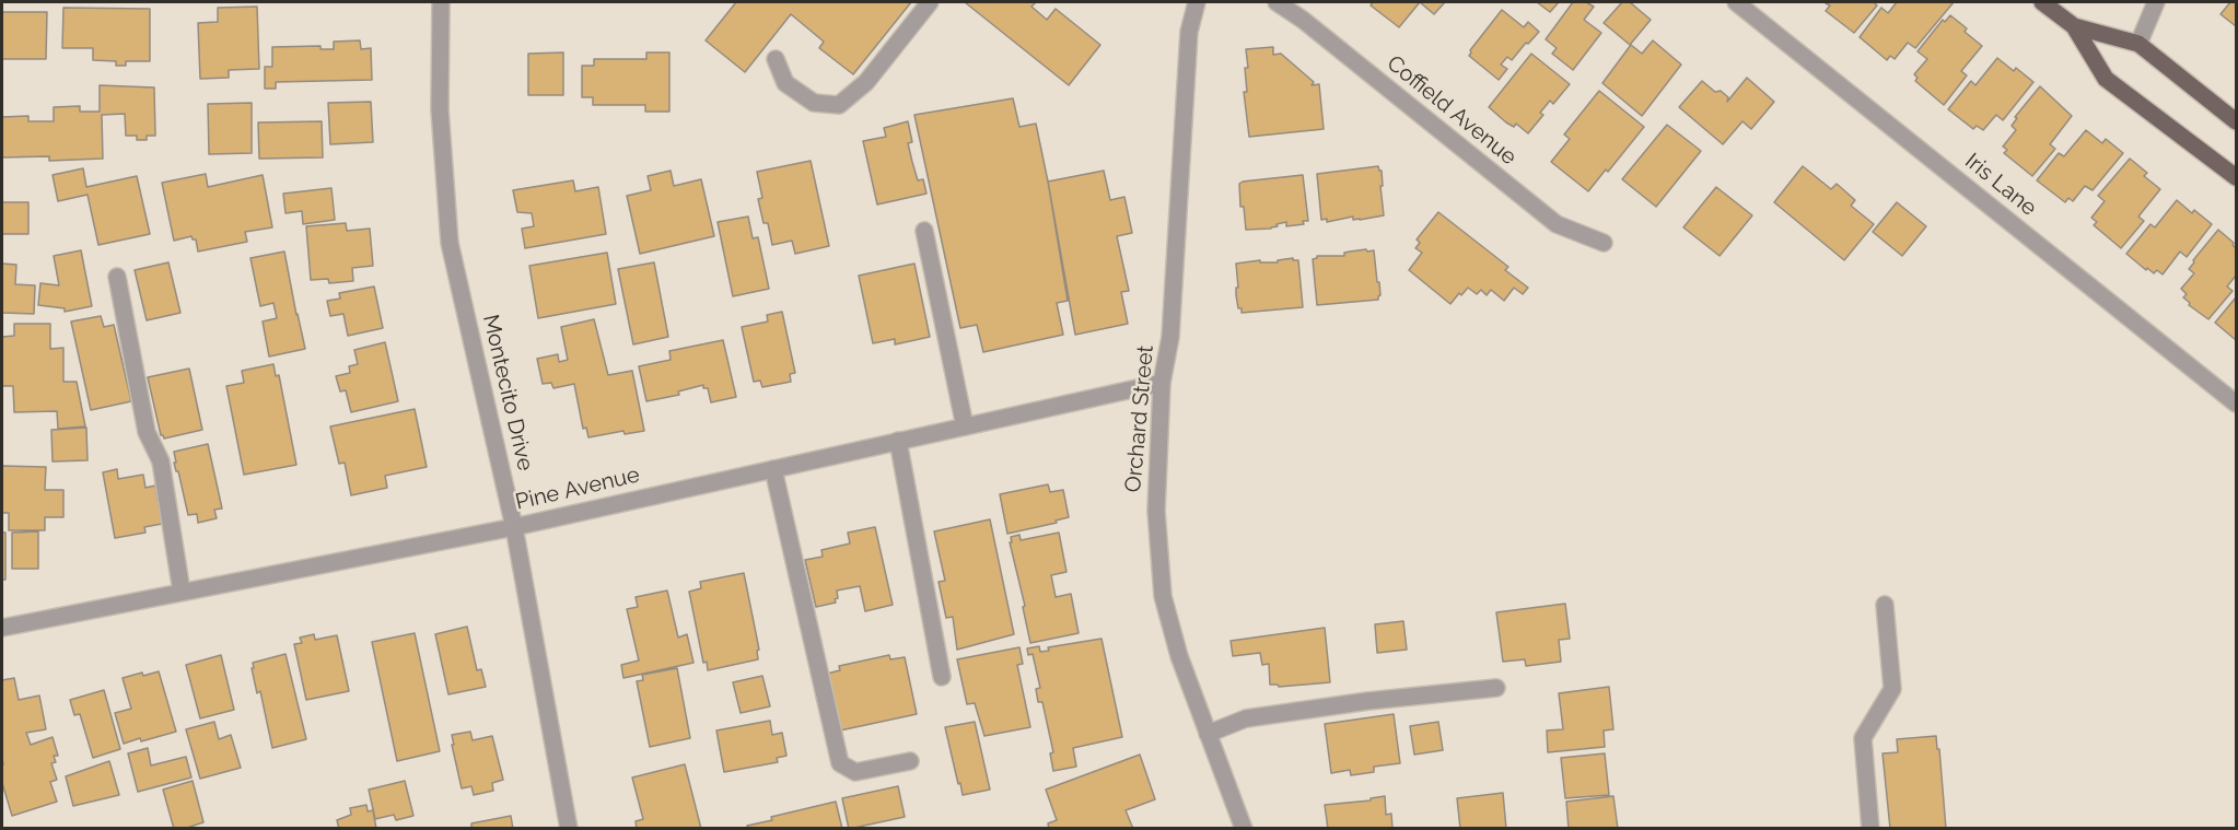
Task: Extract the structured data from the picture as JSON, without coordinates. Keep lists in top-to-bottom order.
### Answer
{
  "streets": {
    "street": [
      "Coffield Avenue",
      "Iris Lane",
      "Montecito Drive",
      "Orchard Street",
      "Pine Avenue"
    ]
  },
  "crossings": [
    ["Montecito Drive", "Pine Avenue"],
    ["Orchard Street", "Pine Avenue"]
  ]
}
